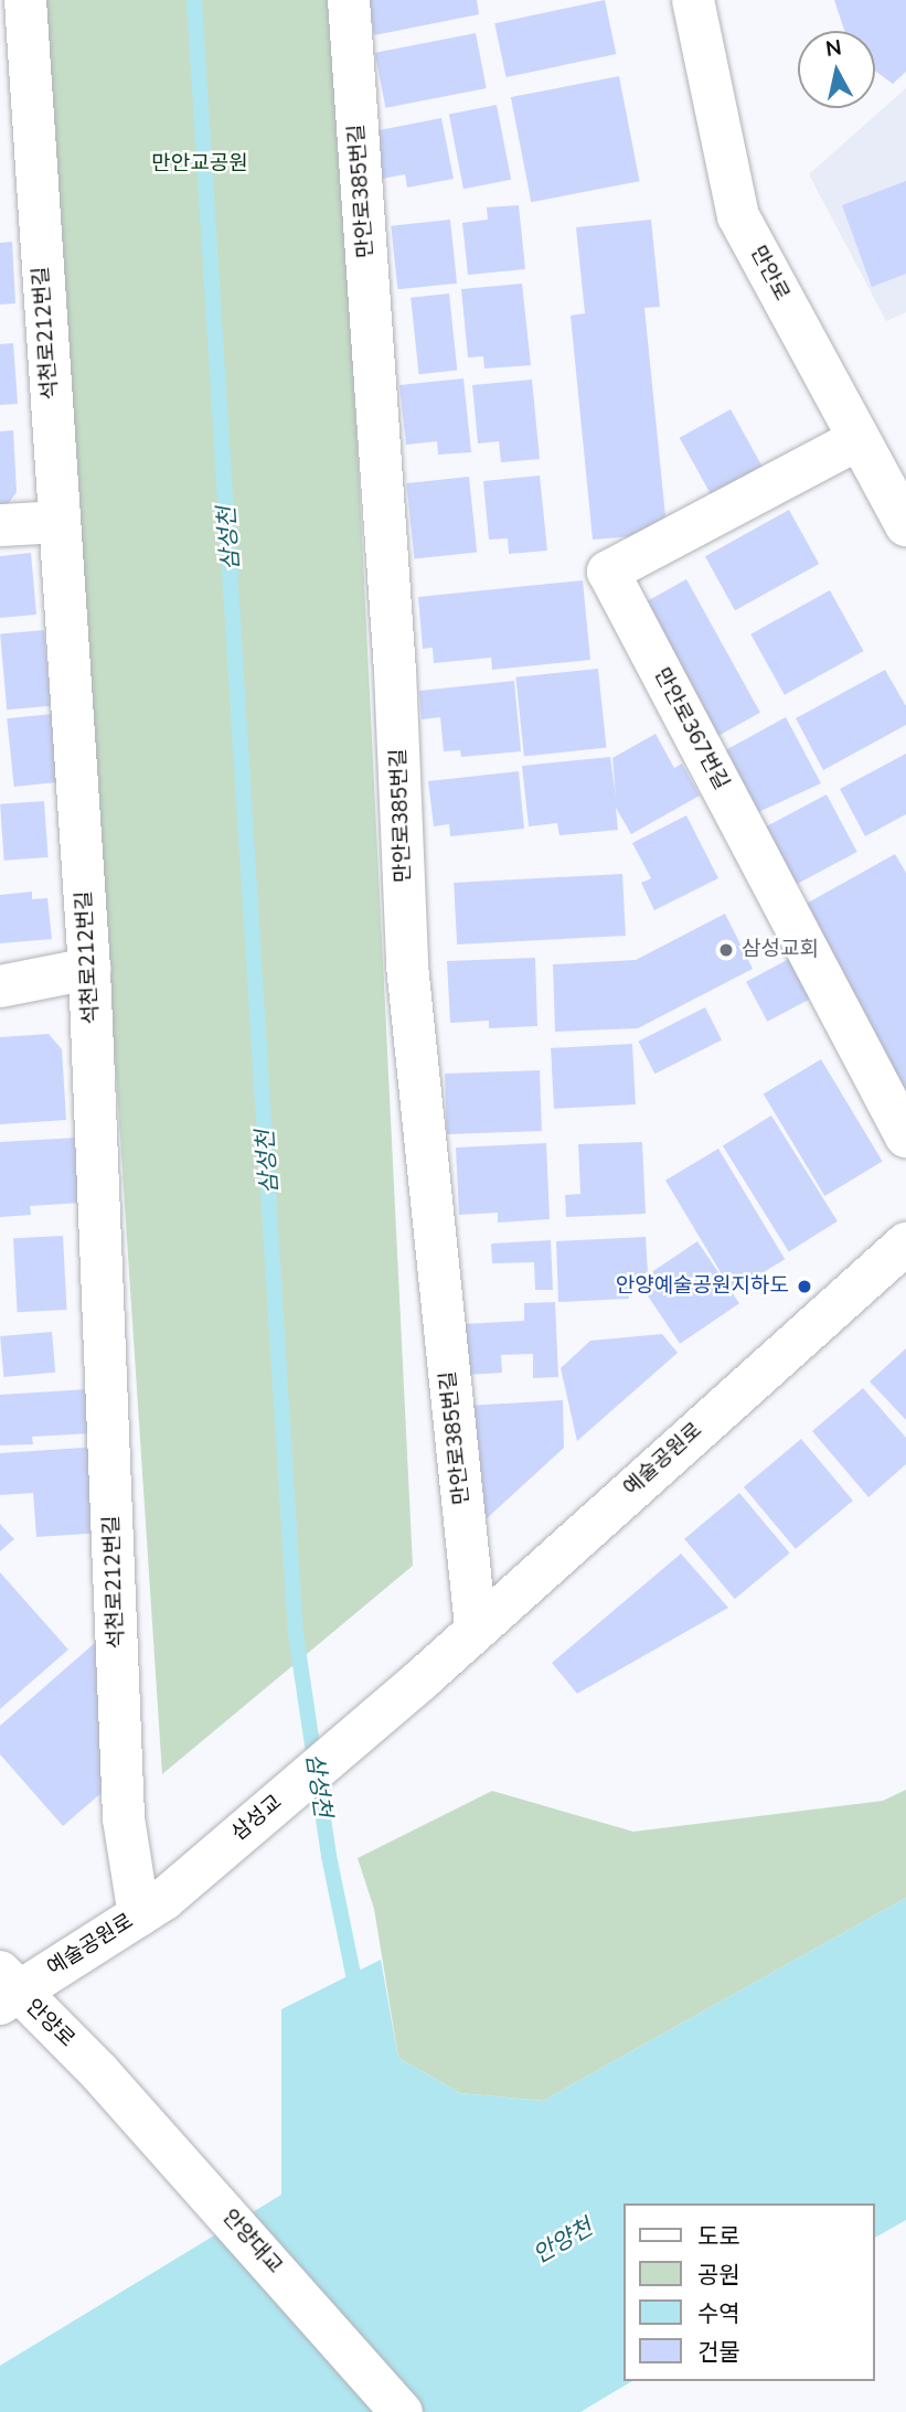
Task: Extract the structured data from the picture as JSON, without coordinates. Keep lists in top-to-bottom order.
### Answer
{
  "streets": {
    "street": [
      "만안로385번길",
      "만안로",
      "석천로212번길",
      "만안로367번길",
      "예술공원로",
      "삼성교",
      "안양로",
      "안양대교"
    ]
  },
  "crossings": [
    ["만안로385번길", "예술공원로"],
    ["만안로", "만안로367번길"],
    ["석천로212번길", "예술공원로"],
    ["석천로212번길", "삼성교"],
    ["예술공원로", "삼성교"],
    ["예술공원로", "안양로"],
    ["안양로", "안양대교"]
  ],
  "water": ["삼성천", "안양천"],
  "parks": ["만안교공원"],
  "places": ["삼성교회", "안양예술공원지하도"],
  "legend": [
    "도로",
    "공원",
    "수역",
    "건물"
  ],
  "north": "top"
}
